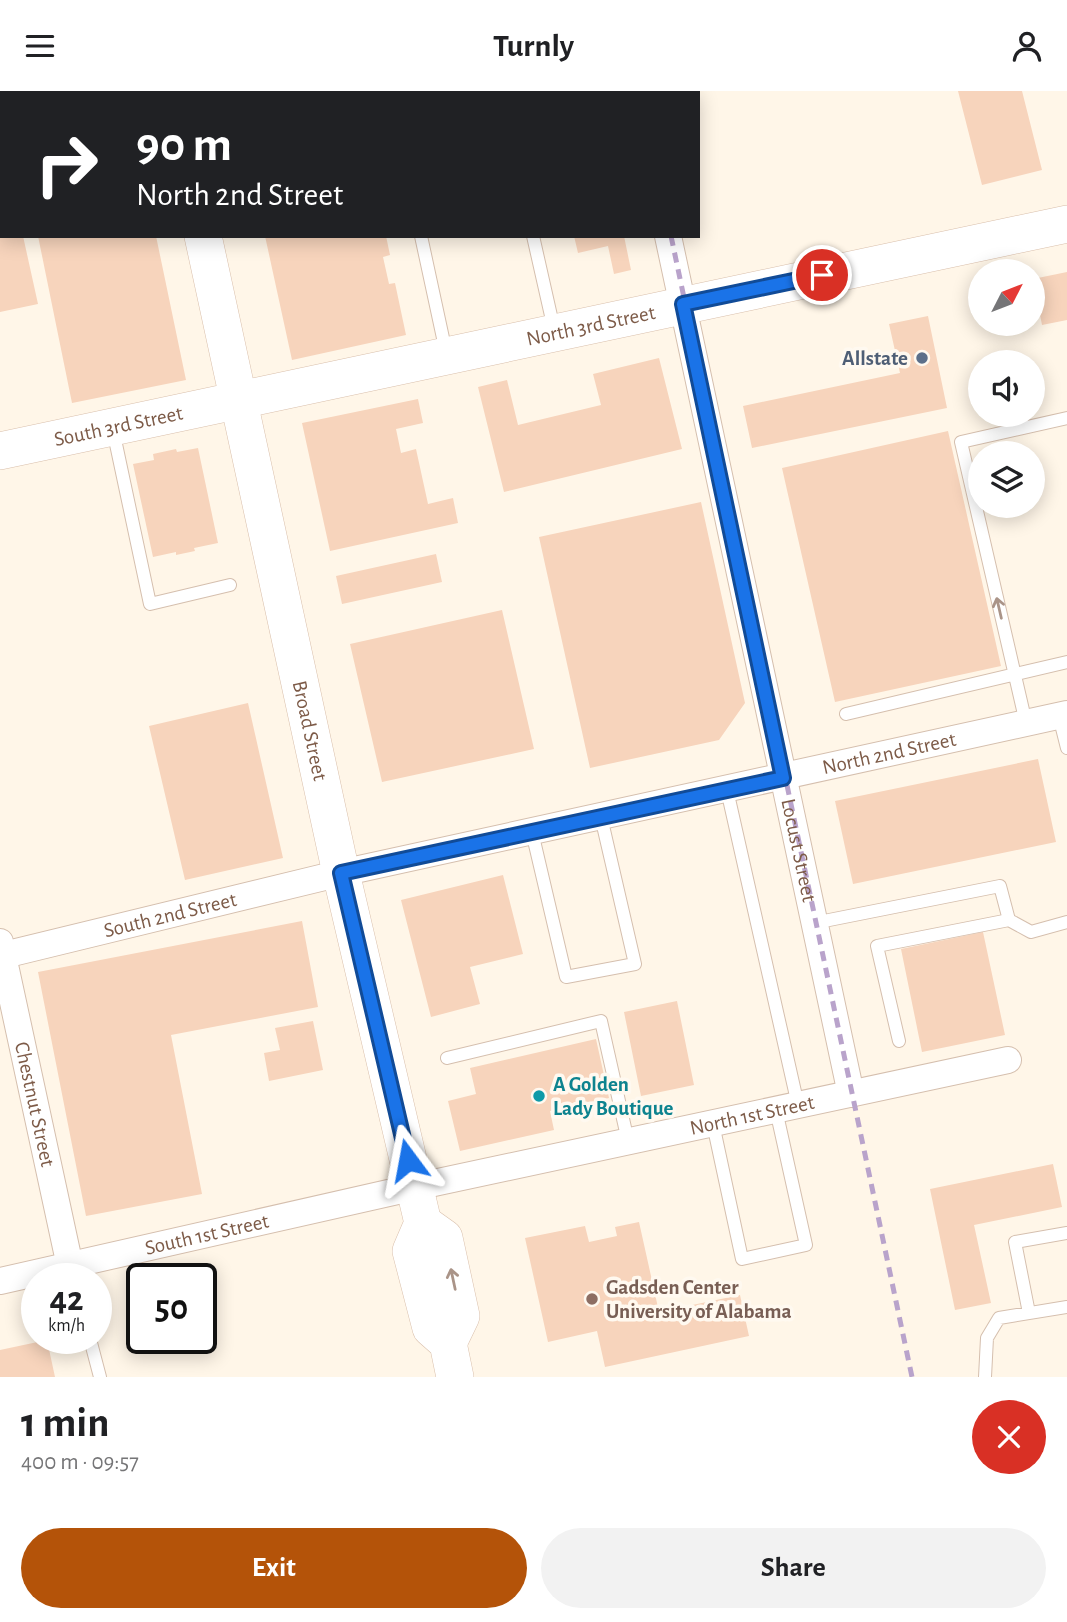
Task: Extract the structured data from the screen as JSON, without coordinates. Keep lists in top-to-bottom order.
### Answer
{
  "streets": {
    "main road": ["North 3rd Street", "South 3rd Street", "Broad Street"],
    "street": [
      "North 2nd Street",
      "Locust Street",
      "South 2nd Street",
      "Chestnut Street",
      "North 1st Street",
      "South 1st Street"
    ]
  },
  "crossings": [
    ["North 3rd Street", "South 3rd Street"],
    ["North 3rd Street", "Broad Street"],
    ["North 3rd Street", "Locust Street"],
    ["South 3rd Street", "Broad Street"],
    ["Broad Street", "North 2nd Street"],
    ["Broad Street", "South 2nd Street"],
    ["Broad Street", "North 1st Street"],
    ["Broad Street", "South 1st Street"],
    ["North 2nd Street", "Locust Street"],
    ["North 2nd Street", "South 2nd Street"],
    ["Locust Street", "North 1st Street"],
    ["South 2nd Street", "Chestnut Street"],
    ["North 1st Street", "South 1st Street"]
  ],
  "places": ["Allstate", "A Golden Lady Boutique", "Gadsden Center University of Alabama"],
  "north": "top right",
  "page": {
    "header": "Turnly",
    "turn": ["90 m", "North 2nd Street"],
    "speed": "42 km/h",
    "limit": "50",
    "heading": ["1 min", "400 m · 09:57"],
    "buttons": ["Exit", "Share"]
  }
}
